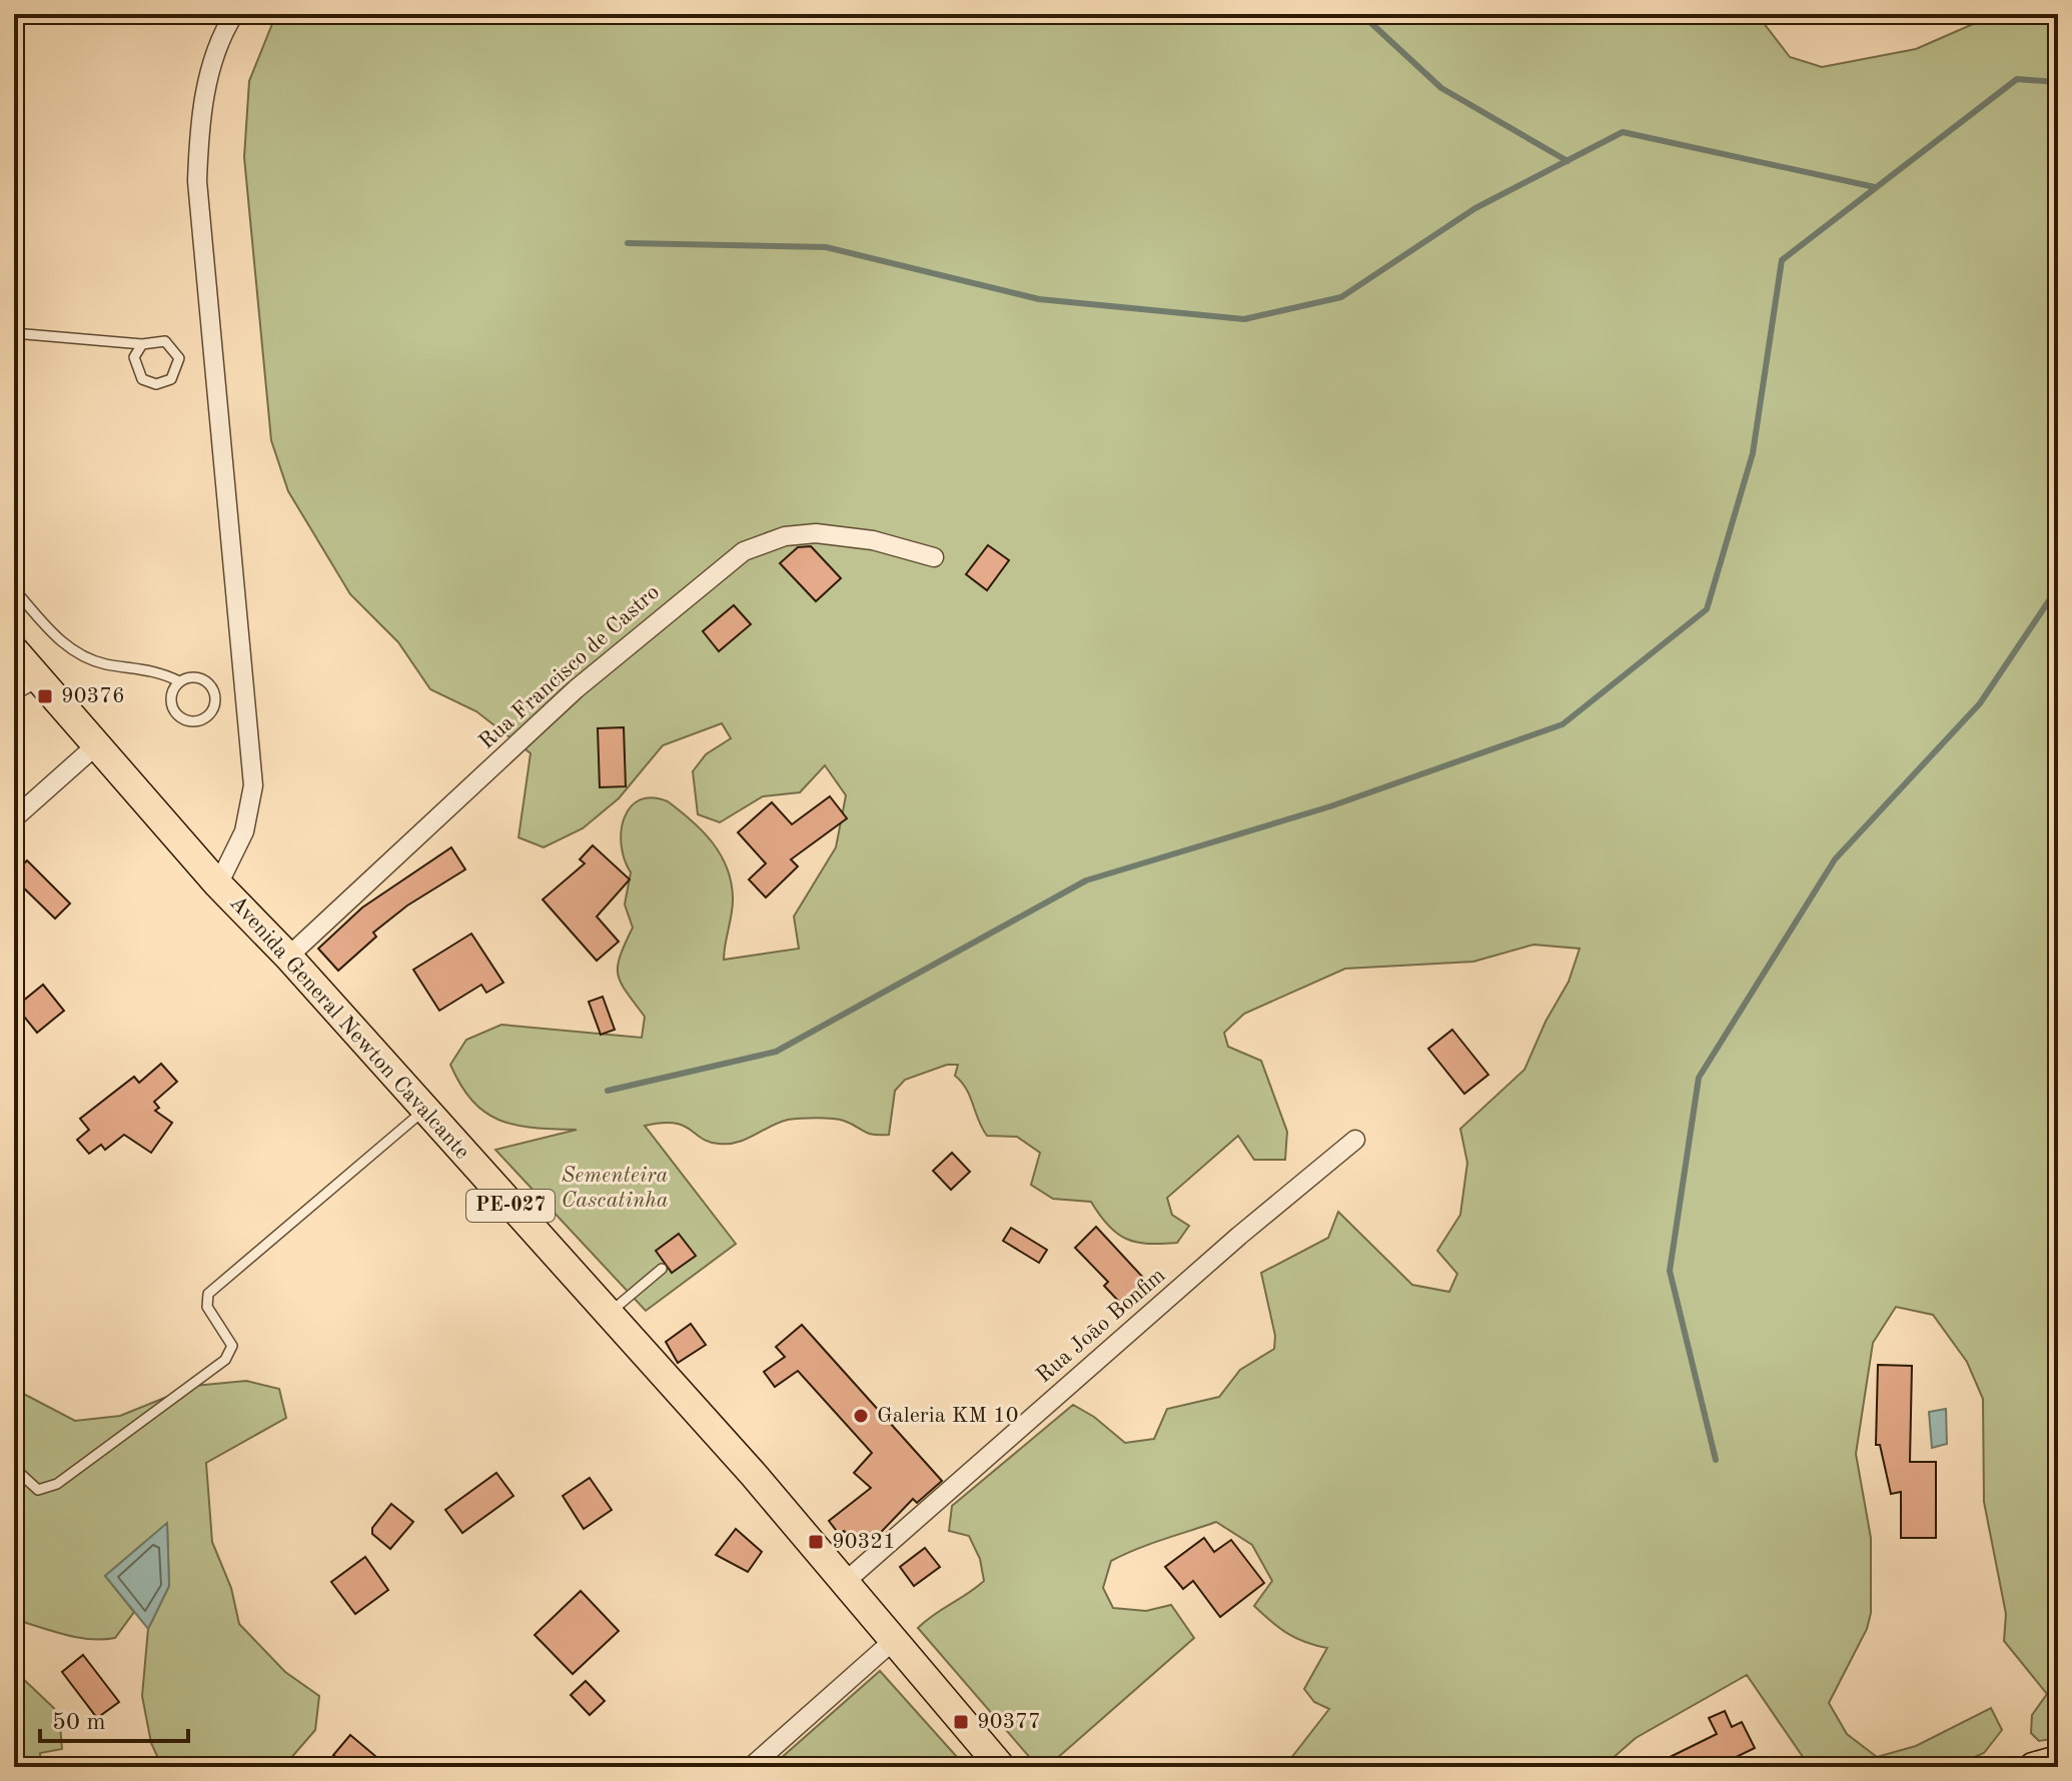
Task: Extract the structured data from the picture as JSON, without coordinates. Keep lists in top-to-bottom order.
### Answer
{
  "streets": {
    "main road": ["Avenida General Newton Cavalcante", "PE-027"],
    "street": ["Rua Francisco de Castro", "Rua João Bonfim"]
  },
  "crossings": [
    ["Rua Francisco de Castro", "Avenida General Newton Cavalcante"],
    ["Avenida General Newton Cavalcante", "Rua João Bonfim"]
  ],
  "parks": ["Sementeira Cascatinha"],
  "places": {
    "transit": ["90376", "90321", "90377"],
    "other": ["Galeria KM 10"]
  },
  "scale_bar": "50 m"
}
